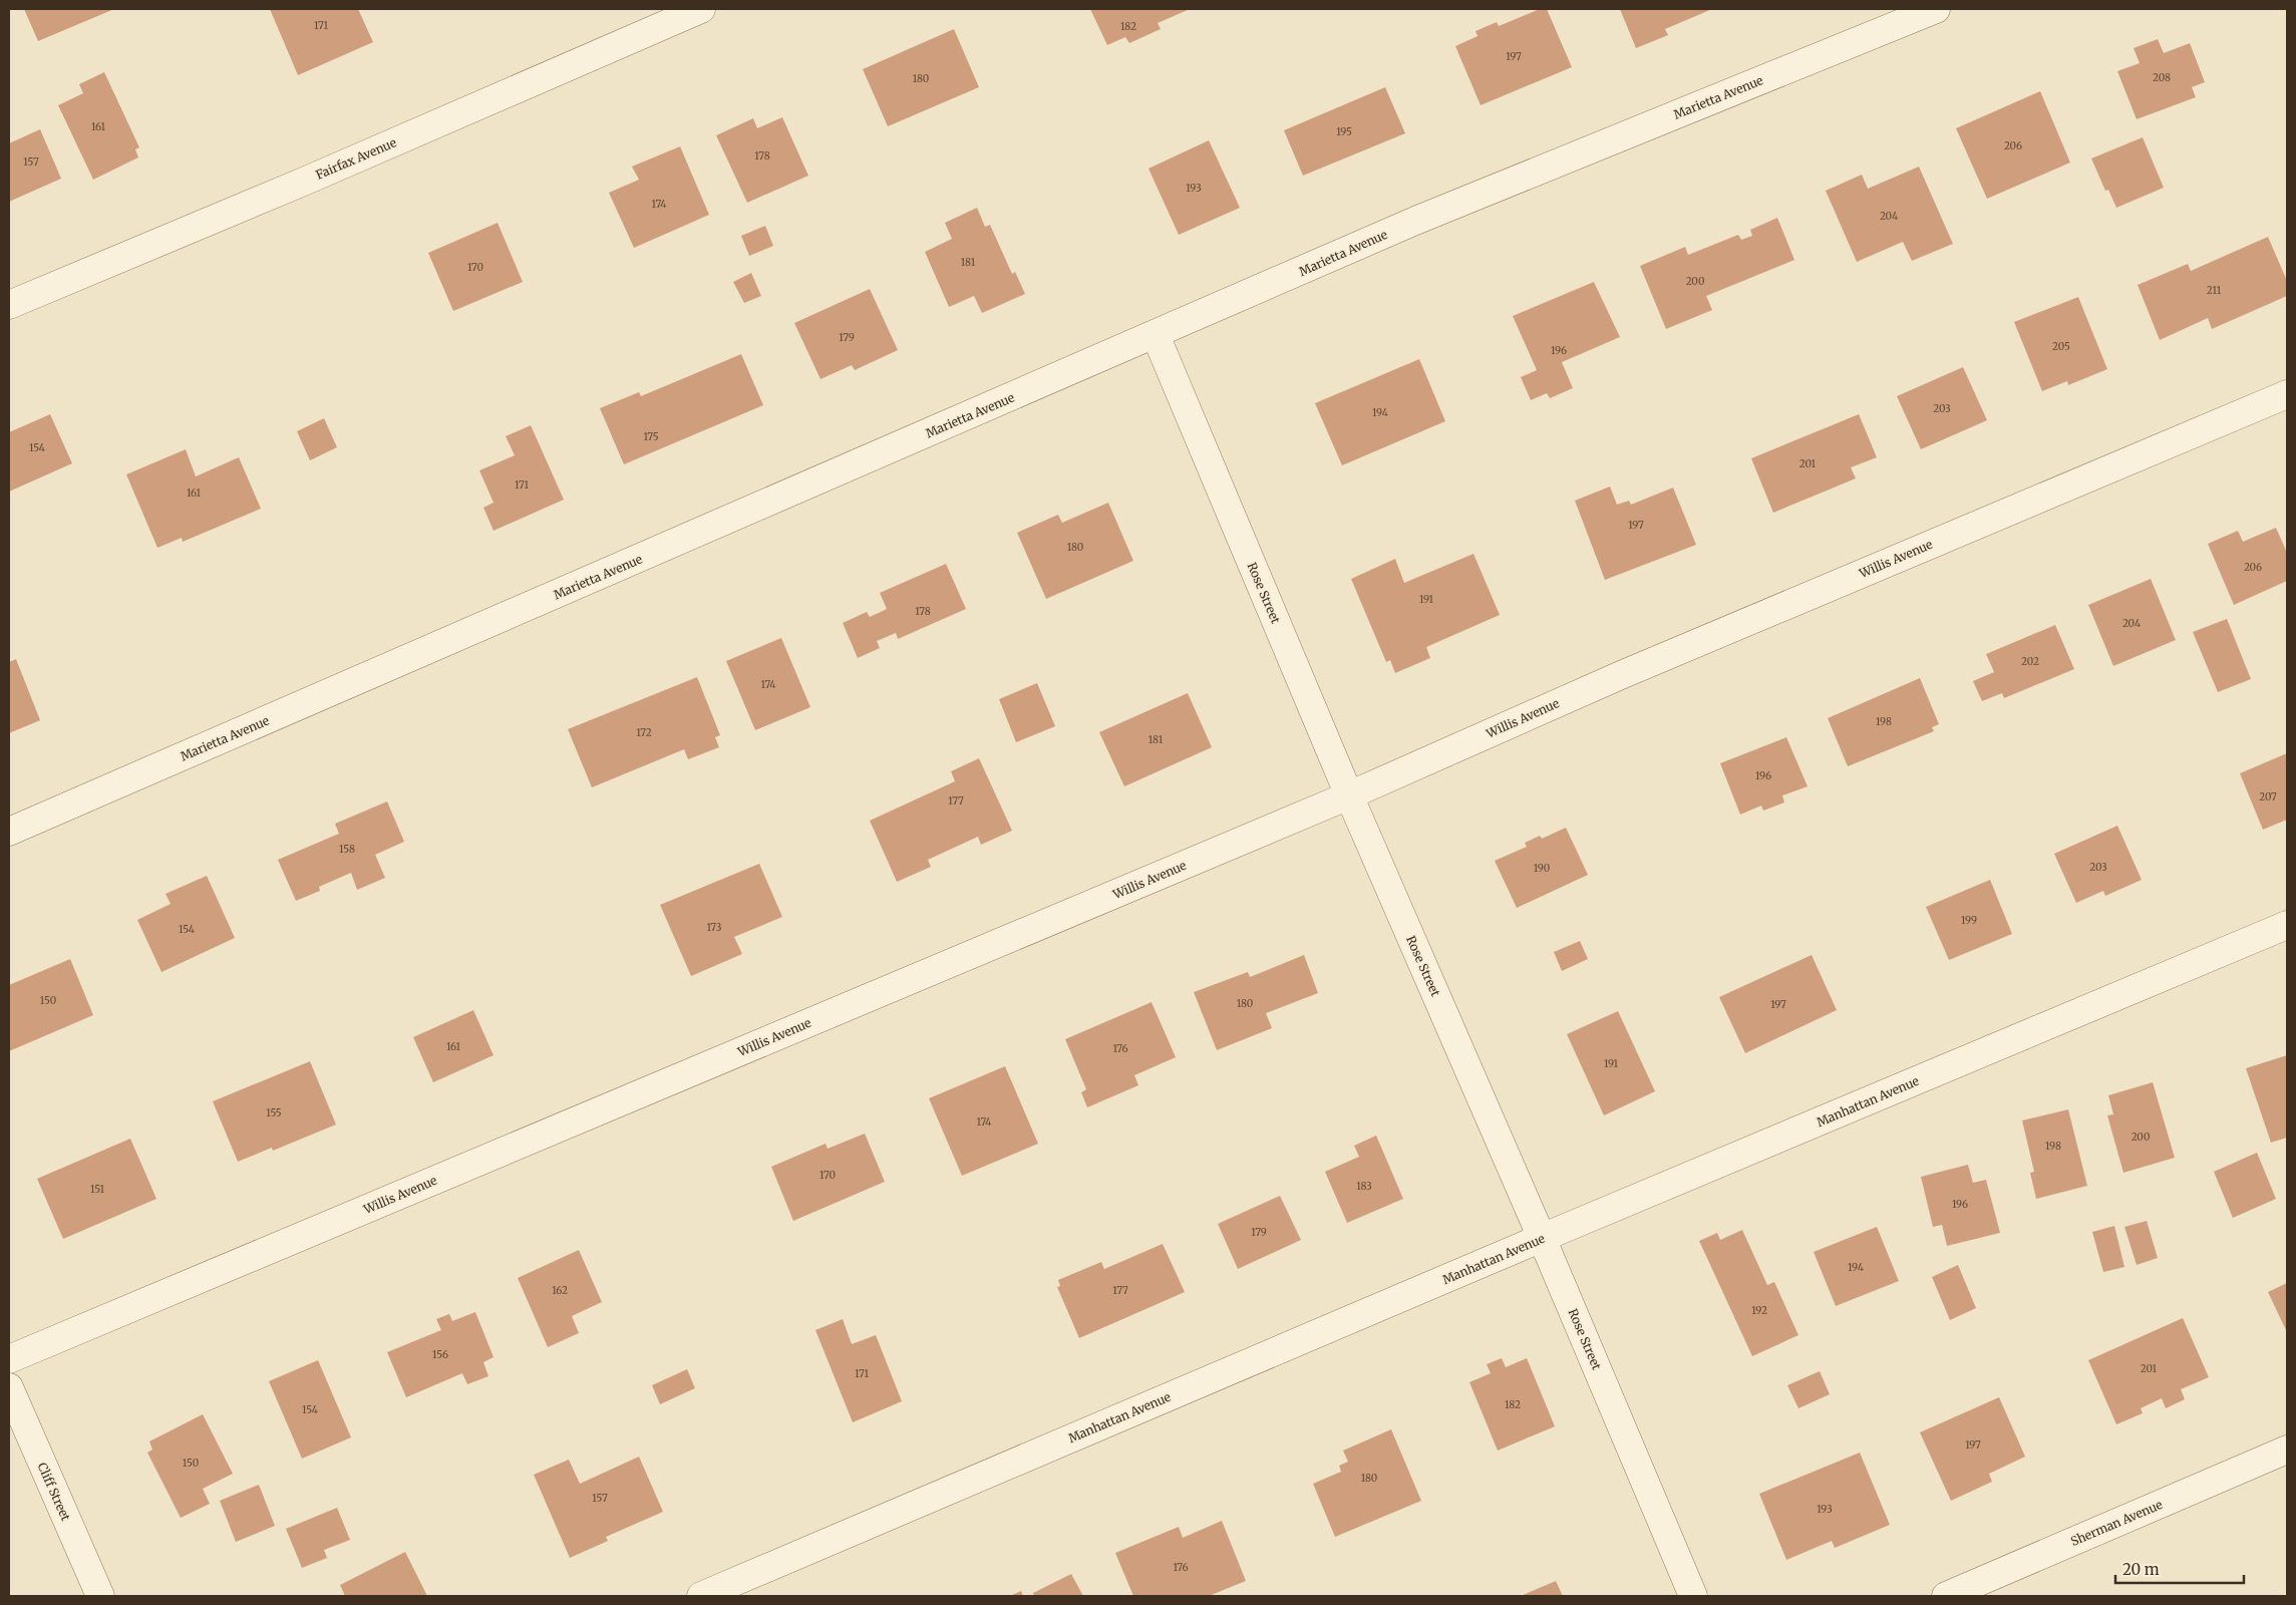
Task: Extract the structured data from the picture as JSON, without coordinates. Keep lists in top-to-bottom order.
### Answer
{
  "streets": {
    "street": [
      "Marietta Avenue",
      "Fairfax Avenue",
      "Willis Avenue",
      "Rose Street",
      "Manhattan Avenue",
      "Cliff Street",
      "Sherman Avenue"
    ]
  },
  "crossings": [
    ["Marietta Avenue", "Rose Street"],
    ["Willis Avenue", "Rose Street"],
    ["Rose Street", "Manhattan Avenue"]
  ],
  "house_numbers": [
    "171",
    "182",
    "197",
    "208",
    "180",
    "161",
    "195",
    "206",
    "178",
    "157",
    "193",
    "174",
    "204",
    "181",
    "170",
    "200",
    "211",
    "179",
    "205",
    "196",
    "203",
    "194",
    "175",
    "154",
    "201",
    "171",
    "161",
    "197",
    "180",
    "206",
    "191",
    "178",
    "204",
    "202",
    "174",
    "198",
    "172",
    "181",
    "196",
    "207",
    "177",
    "158",
    "203",
    "190",
    "199",
    "173",
    "154",
    "150",
    "180",
    "197",
    "161",
    "176",
    "191",
    "155",
    "174",
    "200",
    "198",
    "170",
    "183",
    "151",
    "196",
    "179",
    "194",
    "162",
    "177",
    "192",
    "156",
    "201",
    "171",
    "182",
    "154",
    "197",
    "150",
    "180",
    "157",
    "193",
    "176"
  ],
  "scale_bar": "20 m"
}
